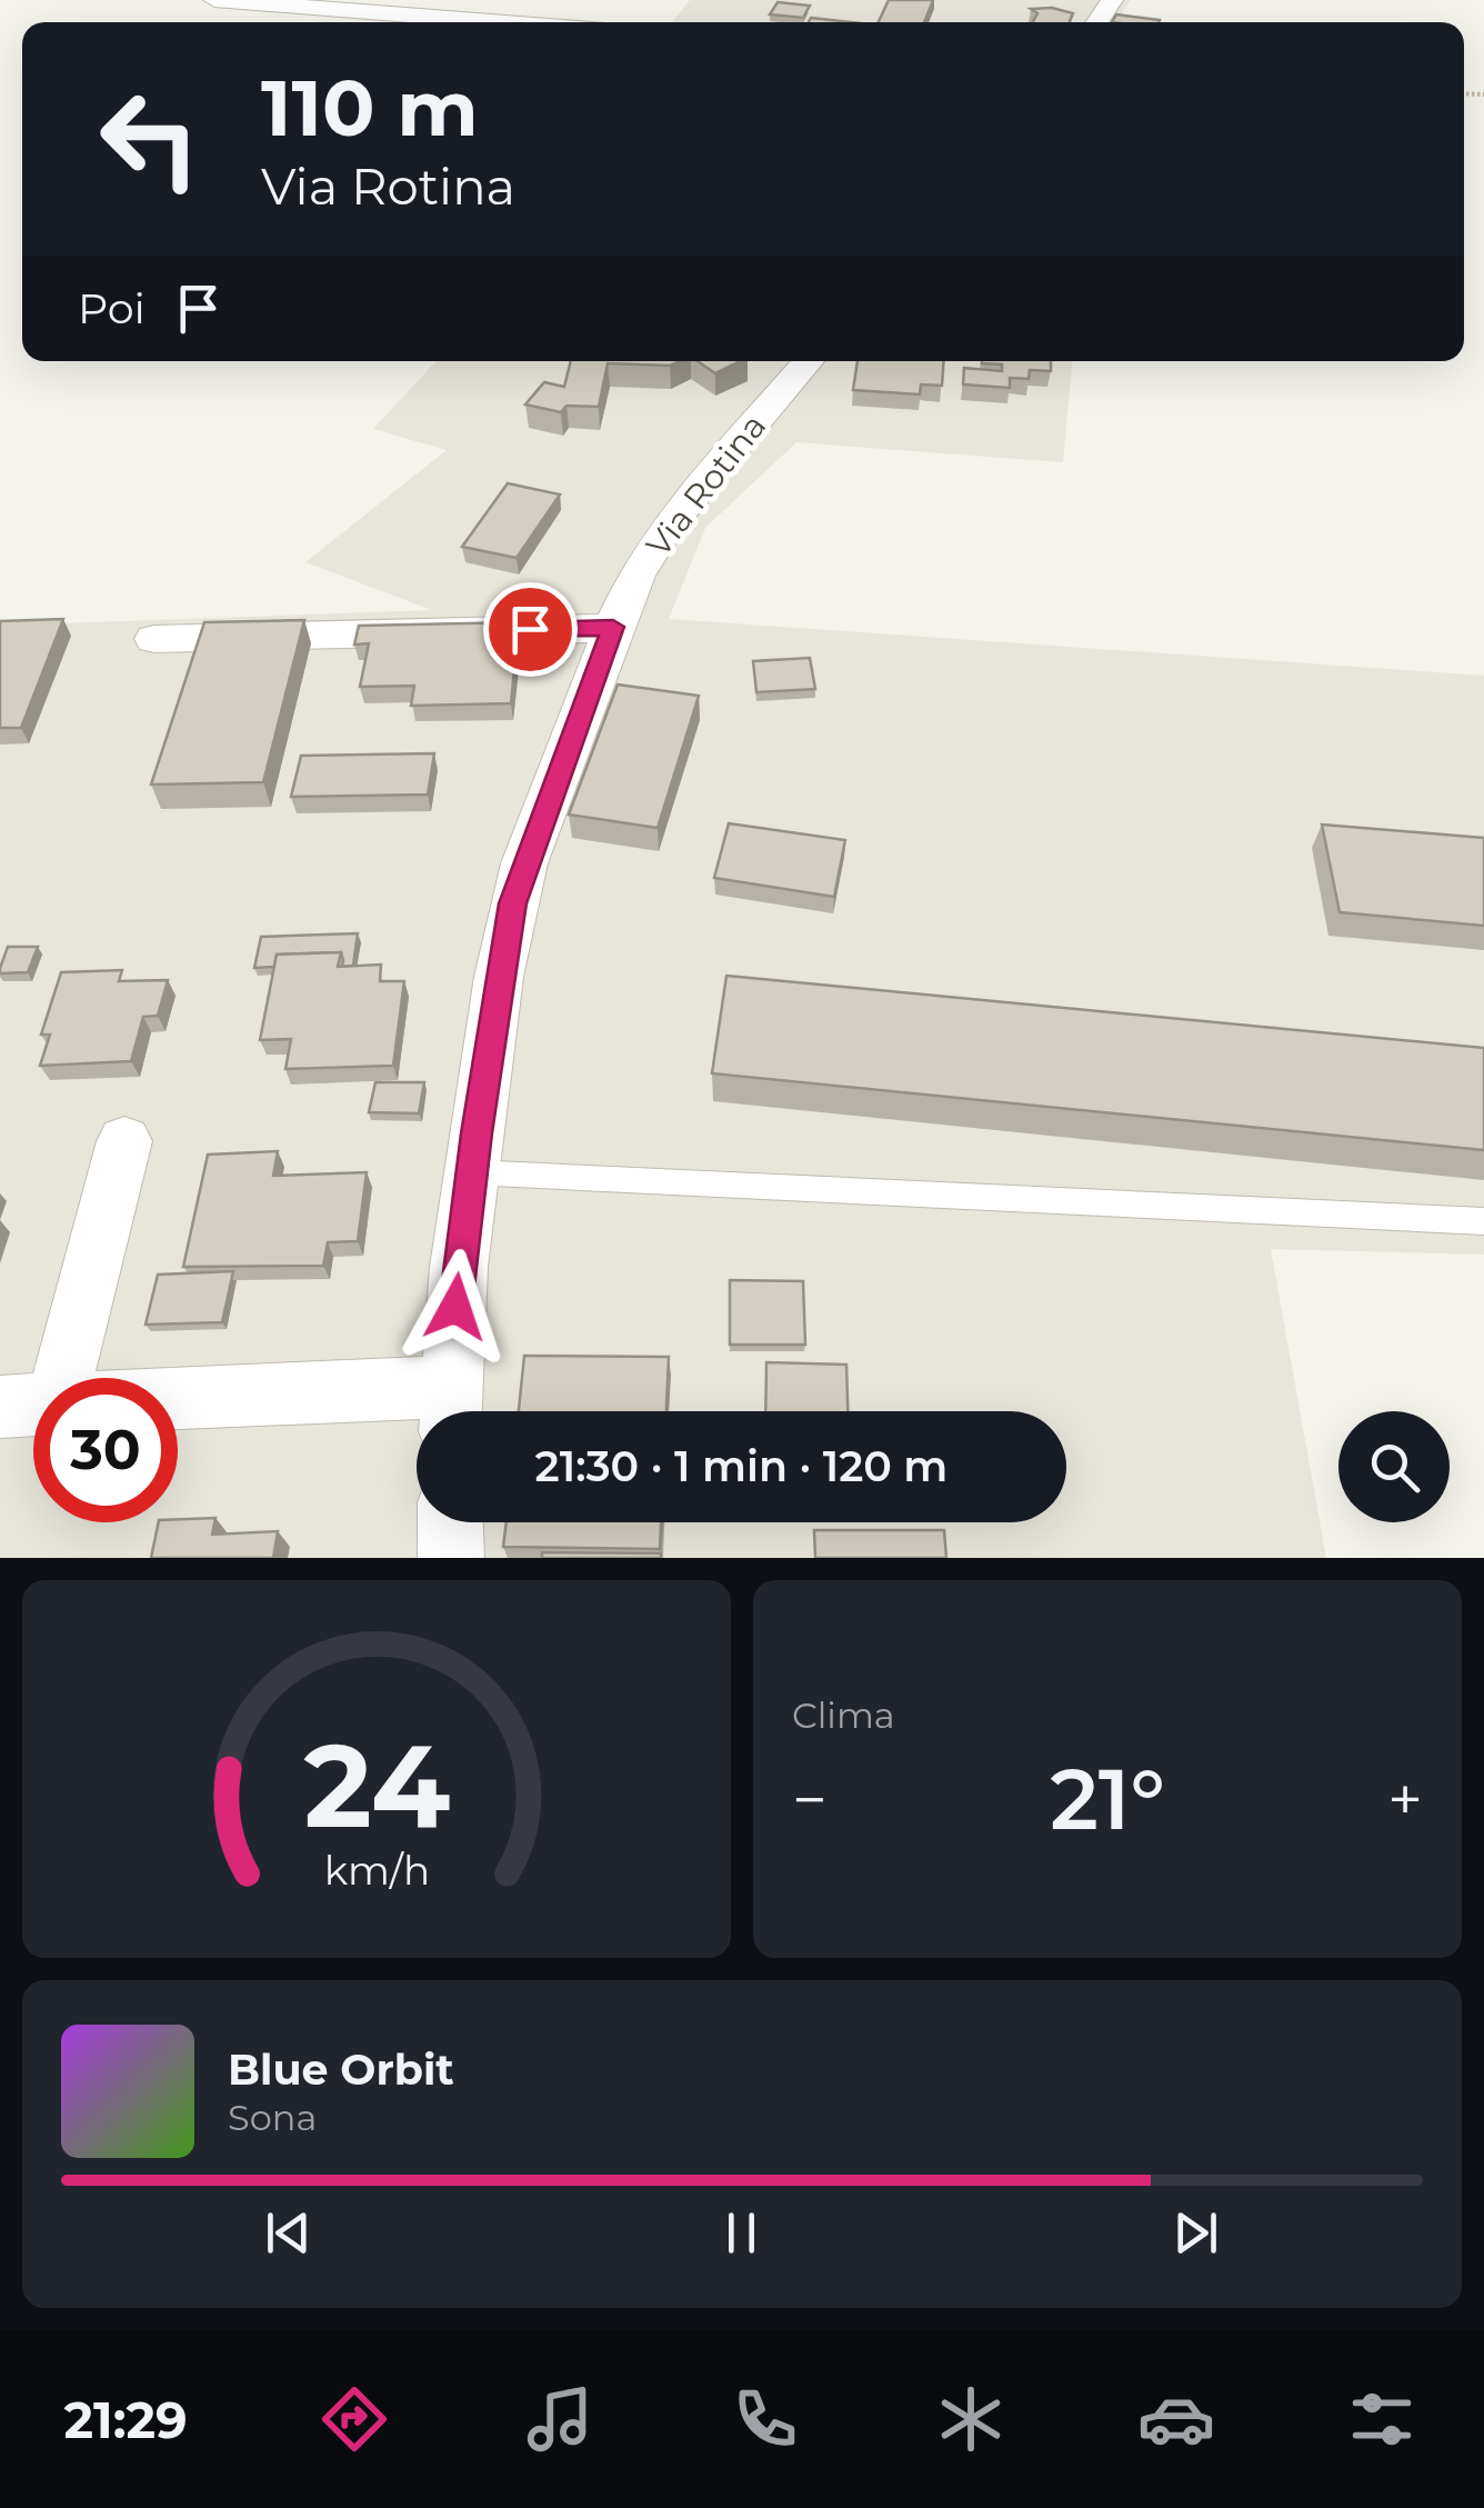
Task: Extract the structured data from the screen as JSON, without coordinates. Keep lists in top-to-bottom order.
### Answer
{
  "streets": {
    "street": ["Via Rotina"]
  },
  "page": {
    "turn": ["110 m", "Via Rotina"],
    "then": "Poi",
    "limit": "30",
    "trip": "21:30 · 1 min · 120 m",
    "tile": "Clima",
    "heat": ["−", "21°", "+"],
    "song": ["Blue Orbit", "Sona"],
    "tabs": "21:29",
    "gauge": ["24", "km/h"]
  }
}
